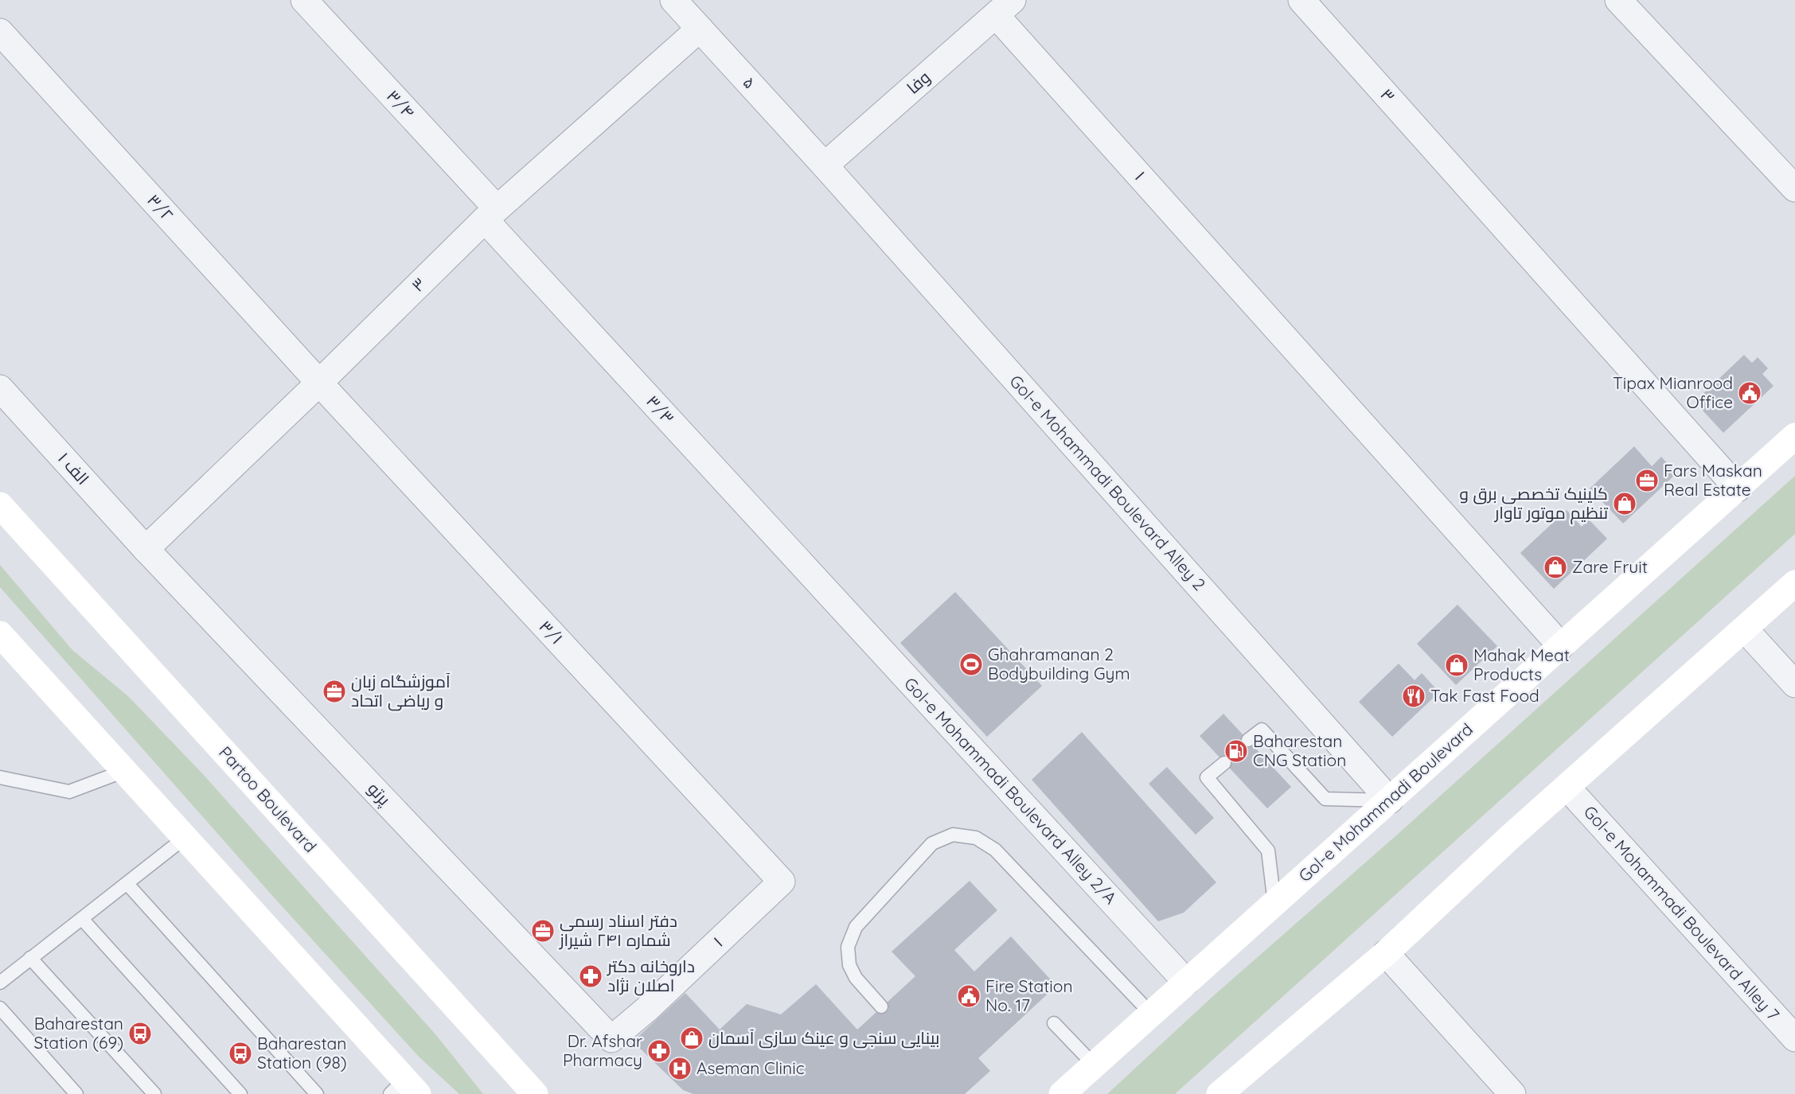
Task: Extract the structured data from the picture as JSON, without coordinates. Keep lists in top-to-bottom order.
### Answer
{
  "streets": {
    "main road": ["Partoo Boulevard", "Gol-e Mohammadi Boulevard"],
    "street": [
      "۵",
      "وفا",
      "۳",
      "۳/۴",
      "۱",
      "۳/۲",
      "۳/۳",
      "۱ الف",
      "Gol-e Mohammadi Boulevard Alley 2",
      "۳/۱",
      "Gol-e Mohammadi Boulevard Alley 2/A",
      "پرتو",
      "Gol-e Mohammadi Boulevard Alley 7"
    ]
  },
  "crossings": [
    ["۵", "وفا"],
    ["۵", "۳"],
    ["۵", "Gol-e Mohammadi Boulevard Alley 2"],
    ["وفا", "۱"],
    ["وفا", "Gol-e Mohammadi Boulevard Alley 2"],
    ["۳", "۳/۴"],
    ["۳", "۳/۲"],
    ["۳", "۳/۳"],
    ["۳", "۱ الف"],
    ["۳", "۳/۱"],
    ["۳", "پرتو"],
    ["۳", "Gol-e Mohammadi Boulevard"],
    ["۳/۴", "۳/۳"],
    ["۱", "۳/۱"],
    ["۱", "پرتو"],
    ["۱", "Gol-e Mohammadi Boulevard"],
    ["۳/۲", "۳/۱"],
    ["۳/۳", "Gol-e Mohammadi Boulevard Alley 2/A"],
    ["۱ الف", "پرتو"],
    ["Gol-e Mohammadi Boulevard Alley 2", "Gol-e Mohammadi Boulevard"],
    ["Gol-e Mohammadi Boulevard Alley 2/A", "Gol-e Mohammadi Boulevard"]
  ],
  "places": {
    "public building": ["Tipax Mianrood Office", "Fire Station No. 17"],
    "office": ["Fars Maskan Real Estate", "آموزشگاه زبان و ریاضی اتحاد", "دفتر اسناد رسمی شماره ۲۴۱ شیراز"],
    "shop": [
      "کلینیک تخصصی برق و تنظیم موتور تاوار",
      "Zare Fruit",
      "Mahak Meat Products",
      "بينایی سنجی و عینک سازی آسمان"
    ],
    "sports": ["Ghahramanan 2 Bodybuilding Gym"],
    "restaurant": ["Tak Fast Food"],
    "fuel station": ["Baharestan CNG Station"],
    "pharmacy": ["داروخانه دکتر اصلان نژاد", "Dr. Afshar Pharmacy"],
    "bus stop": ["Baharestan Station (69)", "Baharestan Station (98)"],
    "hospital": ["Aseman Clinic"]
  }
}
